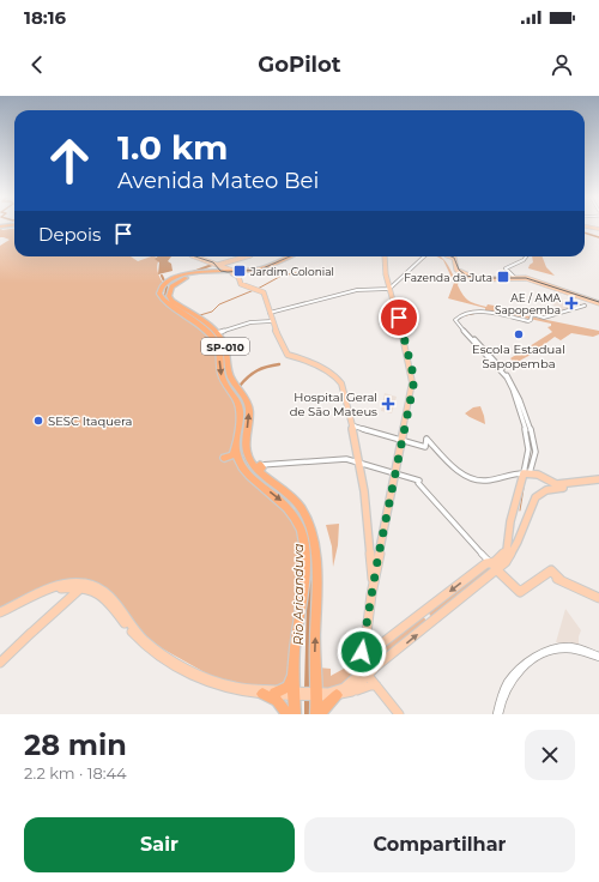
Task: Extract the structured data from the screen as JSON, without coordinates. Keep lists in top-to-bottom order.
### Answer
{
  "streets": {
    "highway": ["SP-010"]
  },
  "water": ["Rio Aricanduva"],
  "places": {
    "transit": ["Jardim Colonial", "Fazenda da Juta"],
    "health": ["AE / AMA Sapopemba", "Hospital Geral de São Mateus"],
    "other": ["Escola Estadual Sapopemba", "SESC Itaquera"]
  },
  "page": {
    "status": "18:16",
    "header": "GoPilot",
    "turn": ["1.0 km", "Avenida Mateo Bei"],
    "then": "Depois",
    "heading": ["28 min", "2.2 km · 18:44"],
    "buttons": ["Sair", "Compartilhar"]
  }
}
